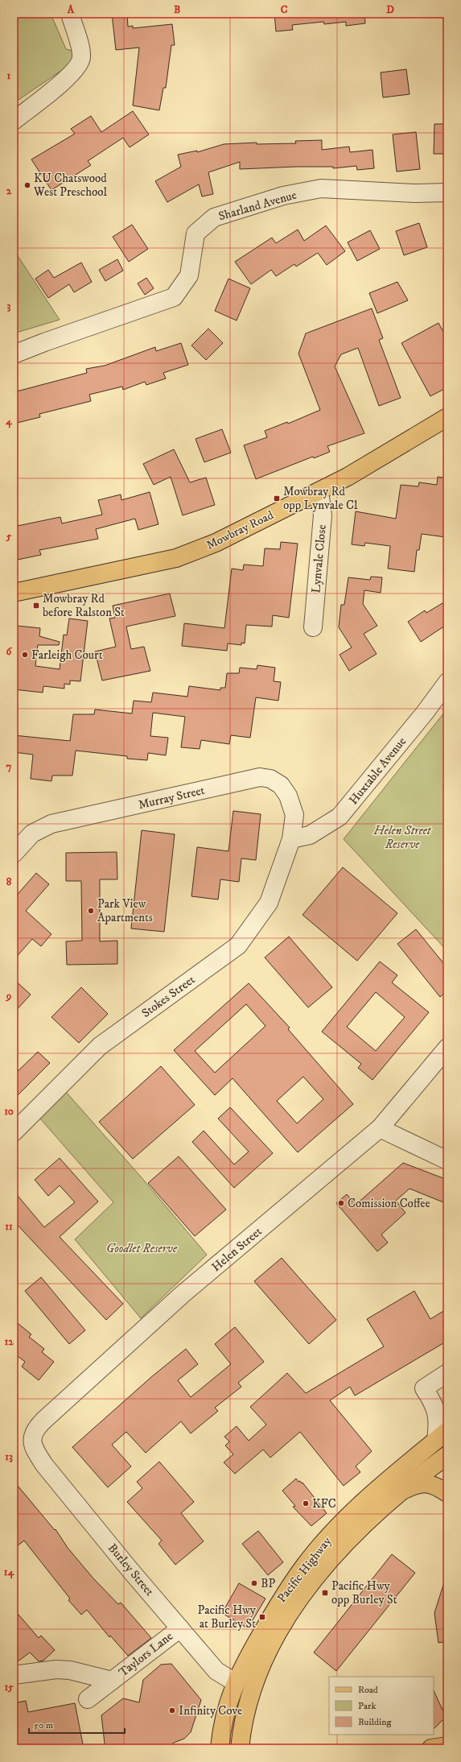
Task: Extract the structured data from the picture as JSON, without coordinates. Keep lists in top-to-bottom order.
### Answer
{
  "streets": {
    "main road": ["Mowbray Road", "Pacific Highway"],
    "street": [
      "Sharland Avenue",
      "Lynvale Close",
      "Huxtable Avenue",
      "Murray Street",
      "Stokes Street",
      "Helen Street",
      "Burley Street",
      "Taylors Lane"
    ]
  },
  "crossings": [
    ["Mowbray Road", "Lynvale Close"],
    ["Huxtable Avenue", "Murray Street"],
    ["Huxtable Avenue", "Stokes Street"],
    ["Murray Street", "Stokes Street"],
    ["Helen Street", "Burley Street"],
    ["Burley Street", "Pacific Highway"],
    ["Burley Street", "Taylors Lane"]
  ],
  "parks": ["Helen Street Reserve", "Goodlet Reserve"],
  "places": {
    "other": [
      "KU Chatswood West Preschool",
      "Farleigh Court",
      "Park View Apartments",
      "Comission Coffee",
      "KFC",
      "BP",
      "Infinity Cove"
    ],
    "transit": [
      "Mowbray Rd opp Lynvale Cl",
      "Mowbray Rd before Ralston St",
      "Pacific Hwy opp Burley St",
      "Pacific Hwy at Burley St"
    ]
  },
  "legend": ["Road", "Park", "Building"],
  "scale_bar": "50 m",
  "grid": {
    "columns": [
      "A",
      "B",
      "C",
      "D"
    ],
    "rows": [
      "1",
      "2",
      "3",
      "4",
      "5",
      "6",
      "7",
      "8",
      "9",
      "10",
      "11",
      "12",
      "13",
      "14",
      "15"
    ]
  }
}
